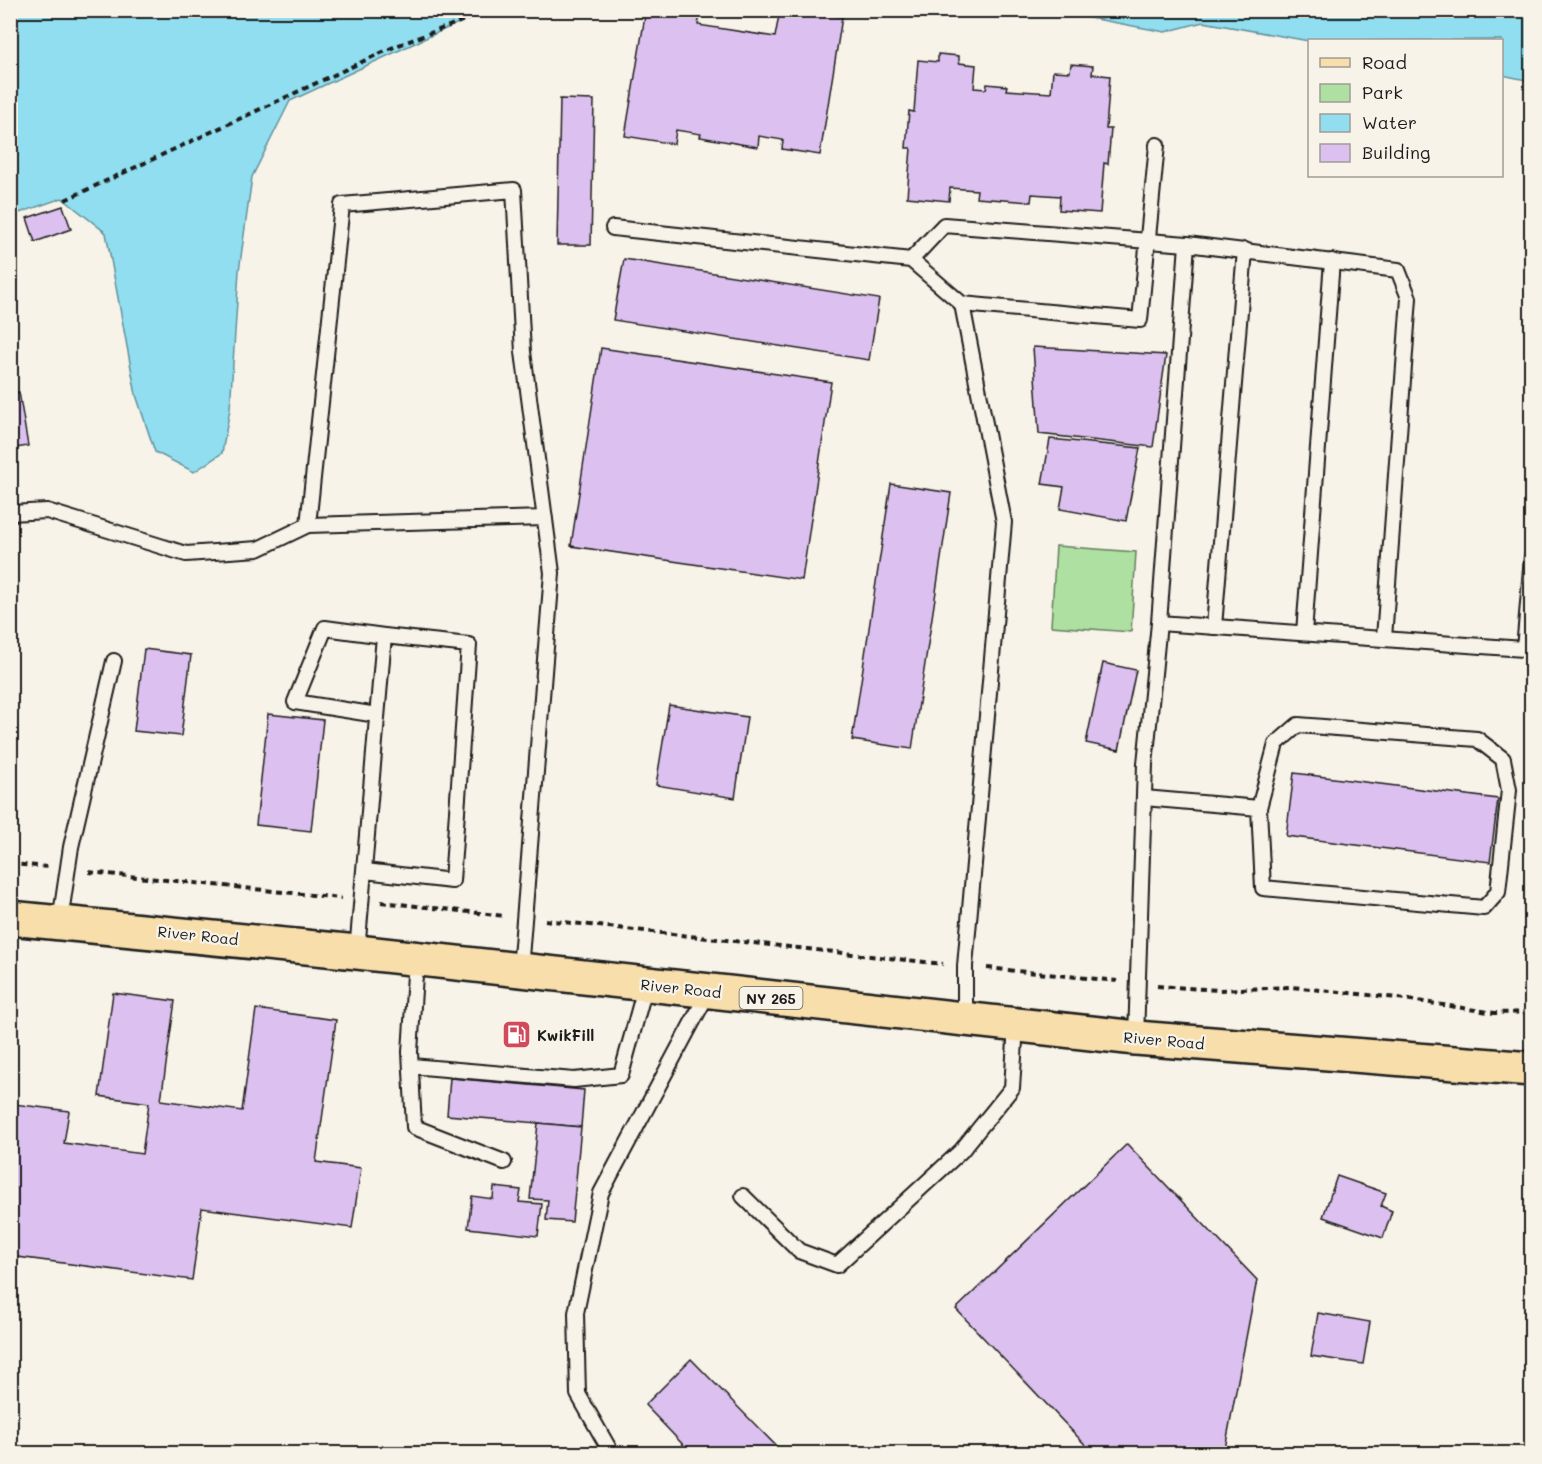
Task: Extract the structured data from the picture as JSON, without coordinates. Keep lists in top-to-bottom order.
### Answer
{
  "streets": {
    "main road": ["River Road", "NY 265"]
  },
  "places": {
    "fuel station": ["KwikFill"]
  },
  "legend": [
    "Road",
    "Park",
    "Water",
    "Building"
  ]
}
